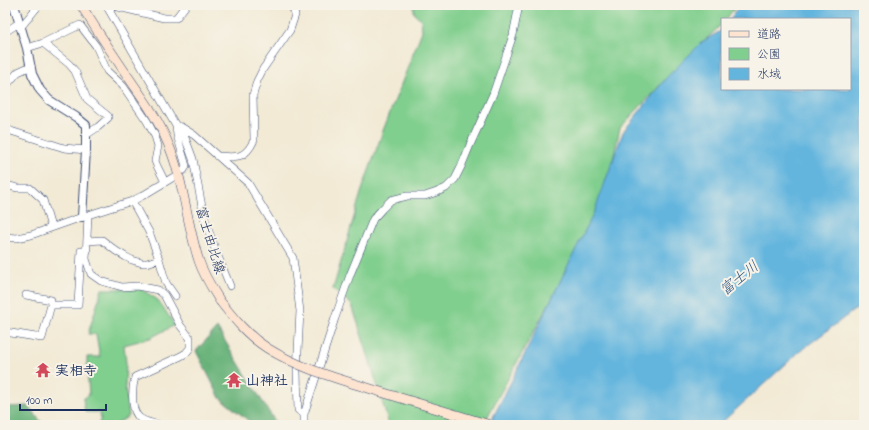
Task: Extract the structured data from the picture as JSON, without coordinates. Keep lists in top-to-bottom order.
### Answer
{
  "streets": {
    "main road": ["富士由比線"]
  },
  "water": ["富士川"],
  "places": {
    "temple": ["実相寺", "山神社"]
  },
  "legend": ["道路", "公園", "水域"],
  "scale_bar": "100 m"
}
